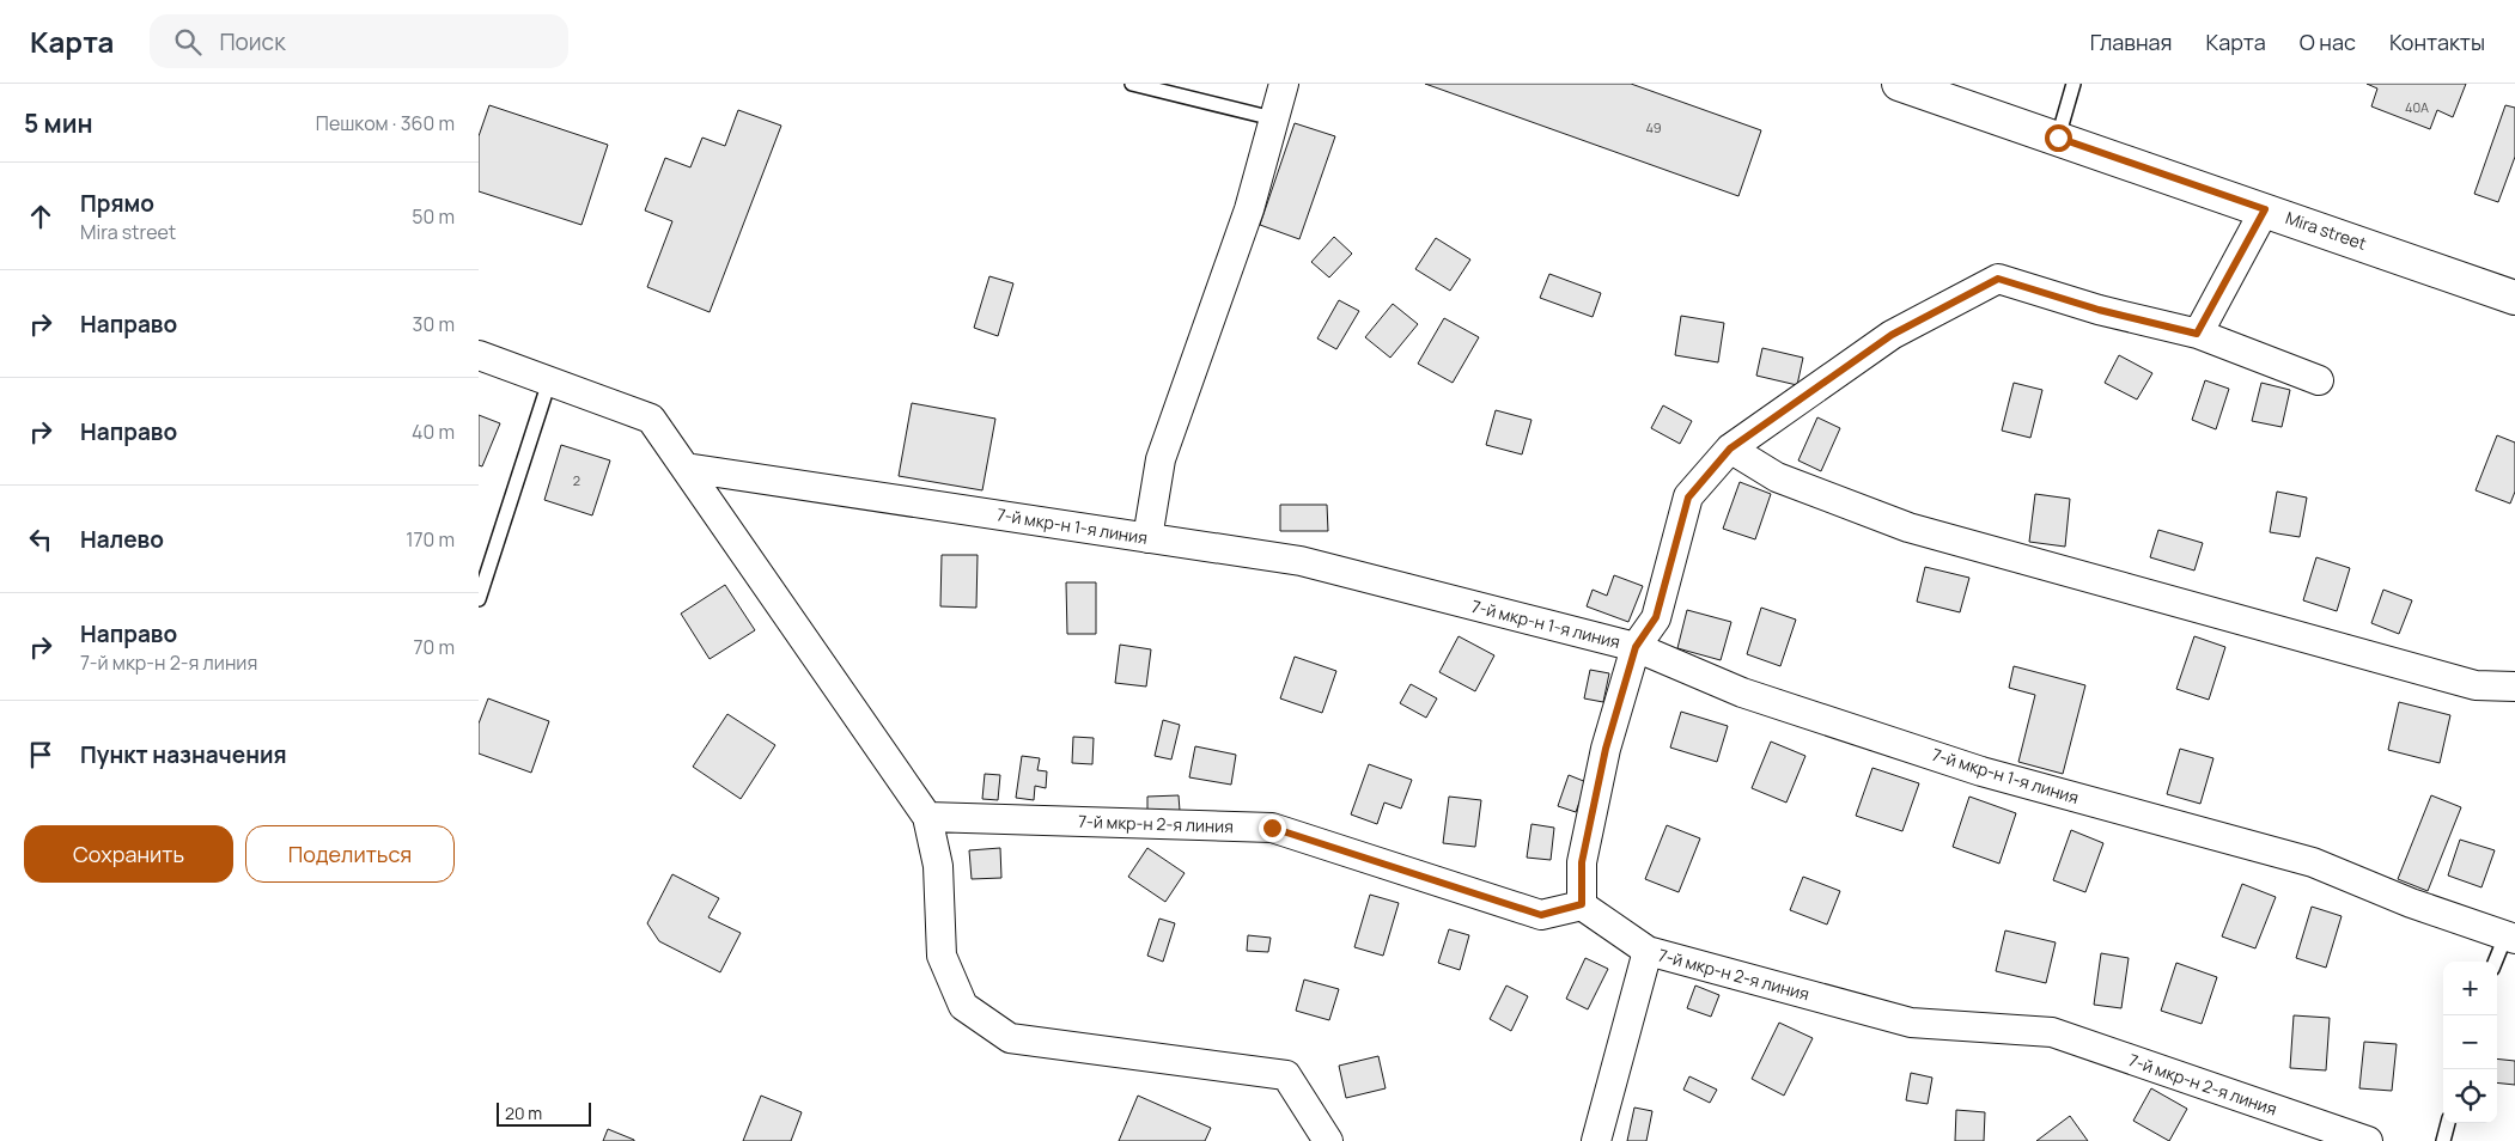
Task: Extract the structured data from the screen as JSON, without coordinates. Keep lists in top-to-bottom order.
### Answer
{
  "streets": {
    "street": ["Mira street", "7-й мкр-н 1-я линия", "7-й мкр-н 2-я линия"]
  },
  "house_numbers": ["40А", "49", "2"],
  "scale_bar": "20 m",
  "page": {
    "header": "Карта",
    "search": "Поиск",
    "nav": [
      "Главная",
      "Карта",
      "О нас",
      "Контакты"
    ],
    "heading": ["5 мин", "Пешком · 360 m"],
    "list": [
      ["Прямо", "Mira street", "50 m"],
      ["Направо", "30 m"],
      ["Направо", "40 m"],
      ["Налево", "170 m"],
      ["Направо", "7-й мкр-н 2-я линия", "70 m"],
      "Пункт назначения"
    ],
    "buttons": ["Сохранить", "Поделиться"],
    "map_buttons": ["+", "−"],
    "scale": "20 m"
  }
}
